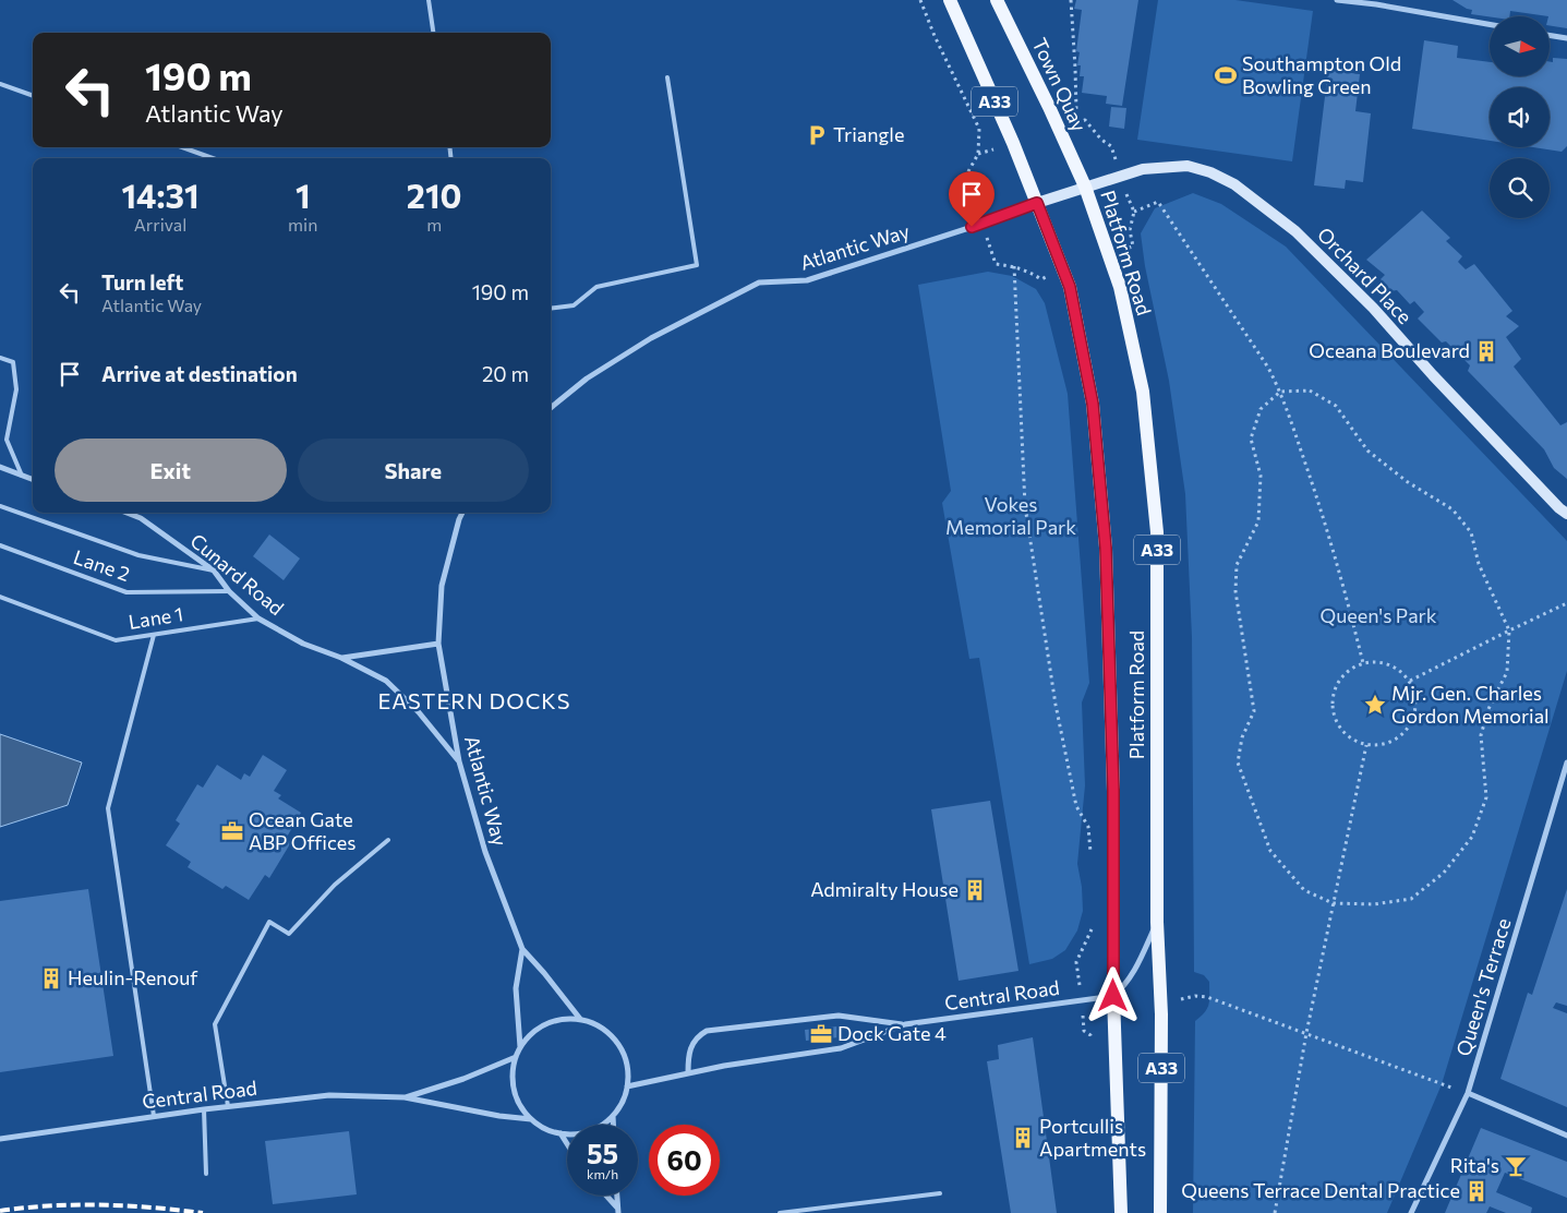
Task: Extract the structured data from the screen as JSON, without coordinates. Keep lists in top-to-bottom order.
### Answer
{
  "streets": {
    "main road": ["Town Quay", "A33", "Platform Road"],
    "street": [
      "Atlantic Way",
      "Orchard Place",
      "Cunard Road",
      "Queen's Terrace",
      "Central Road"
    ],
    "lane": ["Lane 2", "Lane 1"]
  },
  "crossings": [
    ["Town Quay", "Platform Road"],
    ["Town Quay", "Orchard Place"],
    ["A33", "Atlantic Way"],
    ["A33", "Platform Road"],
    ["A33", "Orchard Place"],
    ["Atlantic Way", "Platform Road"],
    ["Atlantic Way", "Orchard Place"],
    ["Atlantic Way", "Cunard Road"],
    ["Atlantic Way", "Central Road"],
    ["Platform Road", "Orchard Place"],
    ["Platform Road", "Central Road"],
    ["Lane 2", "Cunard Road"],
    ["Cunard Road", "Lane 1"]
  ],
  "districts": ["EASTERN DOCKS"],
  "parks": ["Vokes Memorial Park", "Queen's Park"],
  "places": {
    "sports": ["Southampton Old Bowling Green"],
    "parking": ["Triangle"],
    "building": [
      "Oceana Boulevard",
      "Admiralty House",
      "Heulin-Renouf",
      "Portcullis Apartments",
      "Queens Terrace Dental Practice"
    ],
    "place": ["Mjr. Gen. Charles Gordon Memorial"],
    "office": ["Ocean Gate ABP Offices", "Dock Gate 4"],
    "bar": ["Rita's"]
  },
  "north": "right",
  "page": {
    "turn": ["190 m", "Atlantic Way"],
    "eta": [
      "14:31",
      "Arrival",
      "1",
      "min",
      "210",
      "m"
    ],
    "list": [
      {
        "name": "Turn left",
        "note": "Atlantic Way",
        "value": "190 m"
      },
      {
        "name": "Arrive at destination",
        "value": "20 m"
      }
    ],
    "buttons": ["Exit", "Share"],
    "speed": "55 km/h",
    "limit": "60"
  }
}
